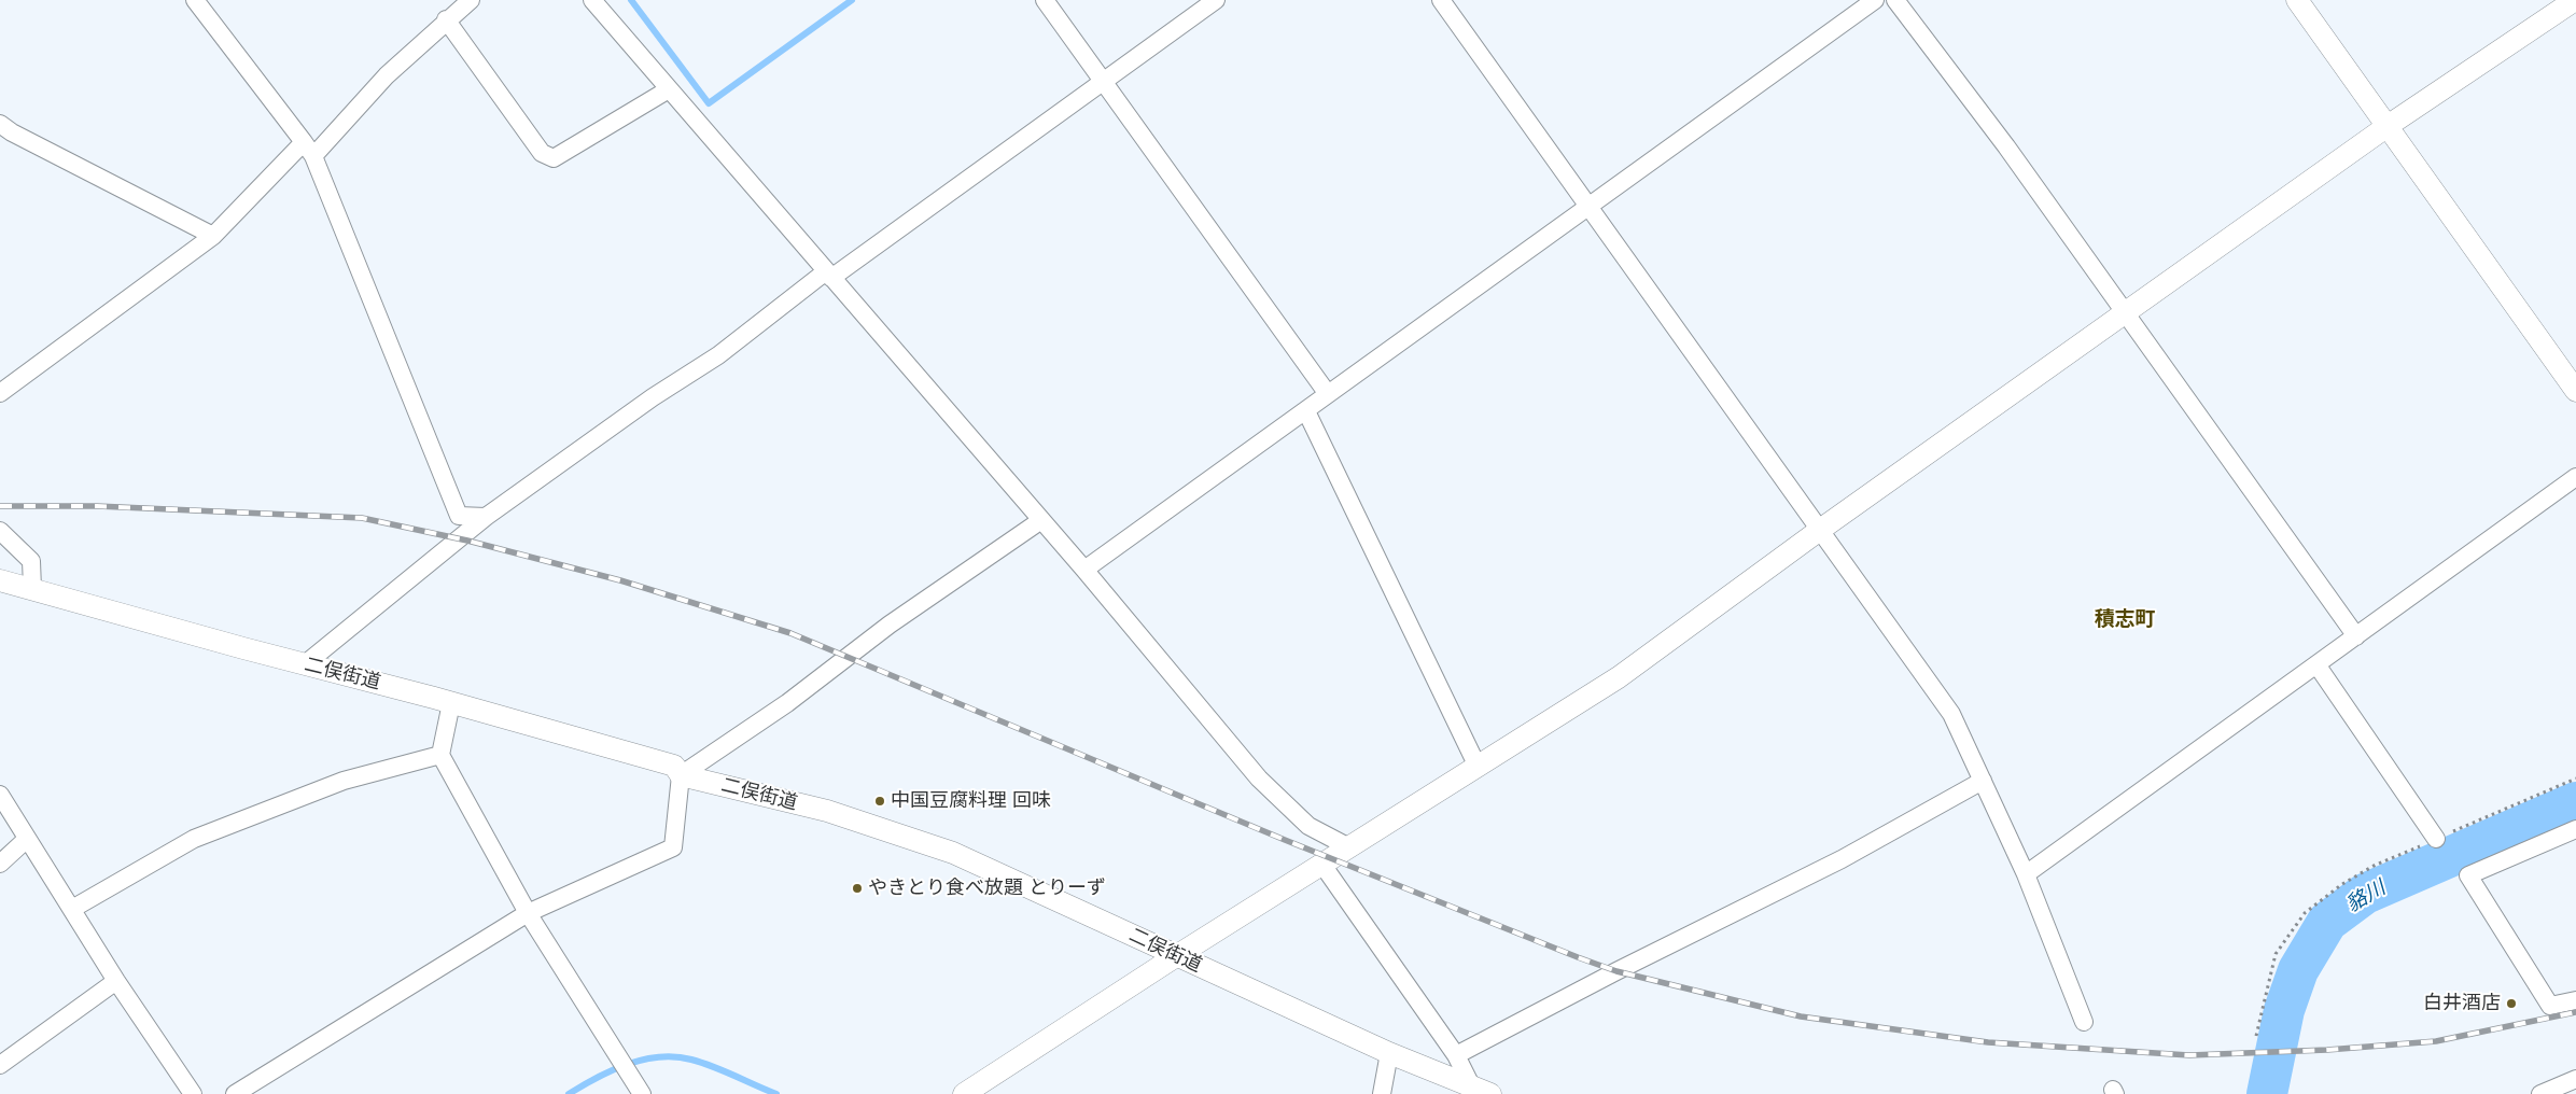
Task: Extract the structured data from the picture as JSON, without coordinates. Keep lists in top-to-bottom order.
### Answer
{
  "streets": {
    "street": ["二俣街道"]
  },
  "districts": ["積志町"],
  "water": ["貉川"],
  "places": ["中国豆腐料理 回味", "やきとり食べ放題 とりーず", "白井酒店"]
}
